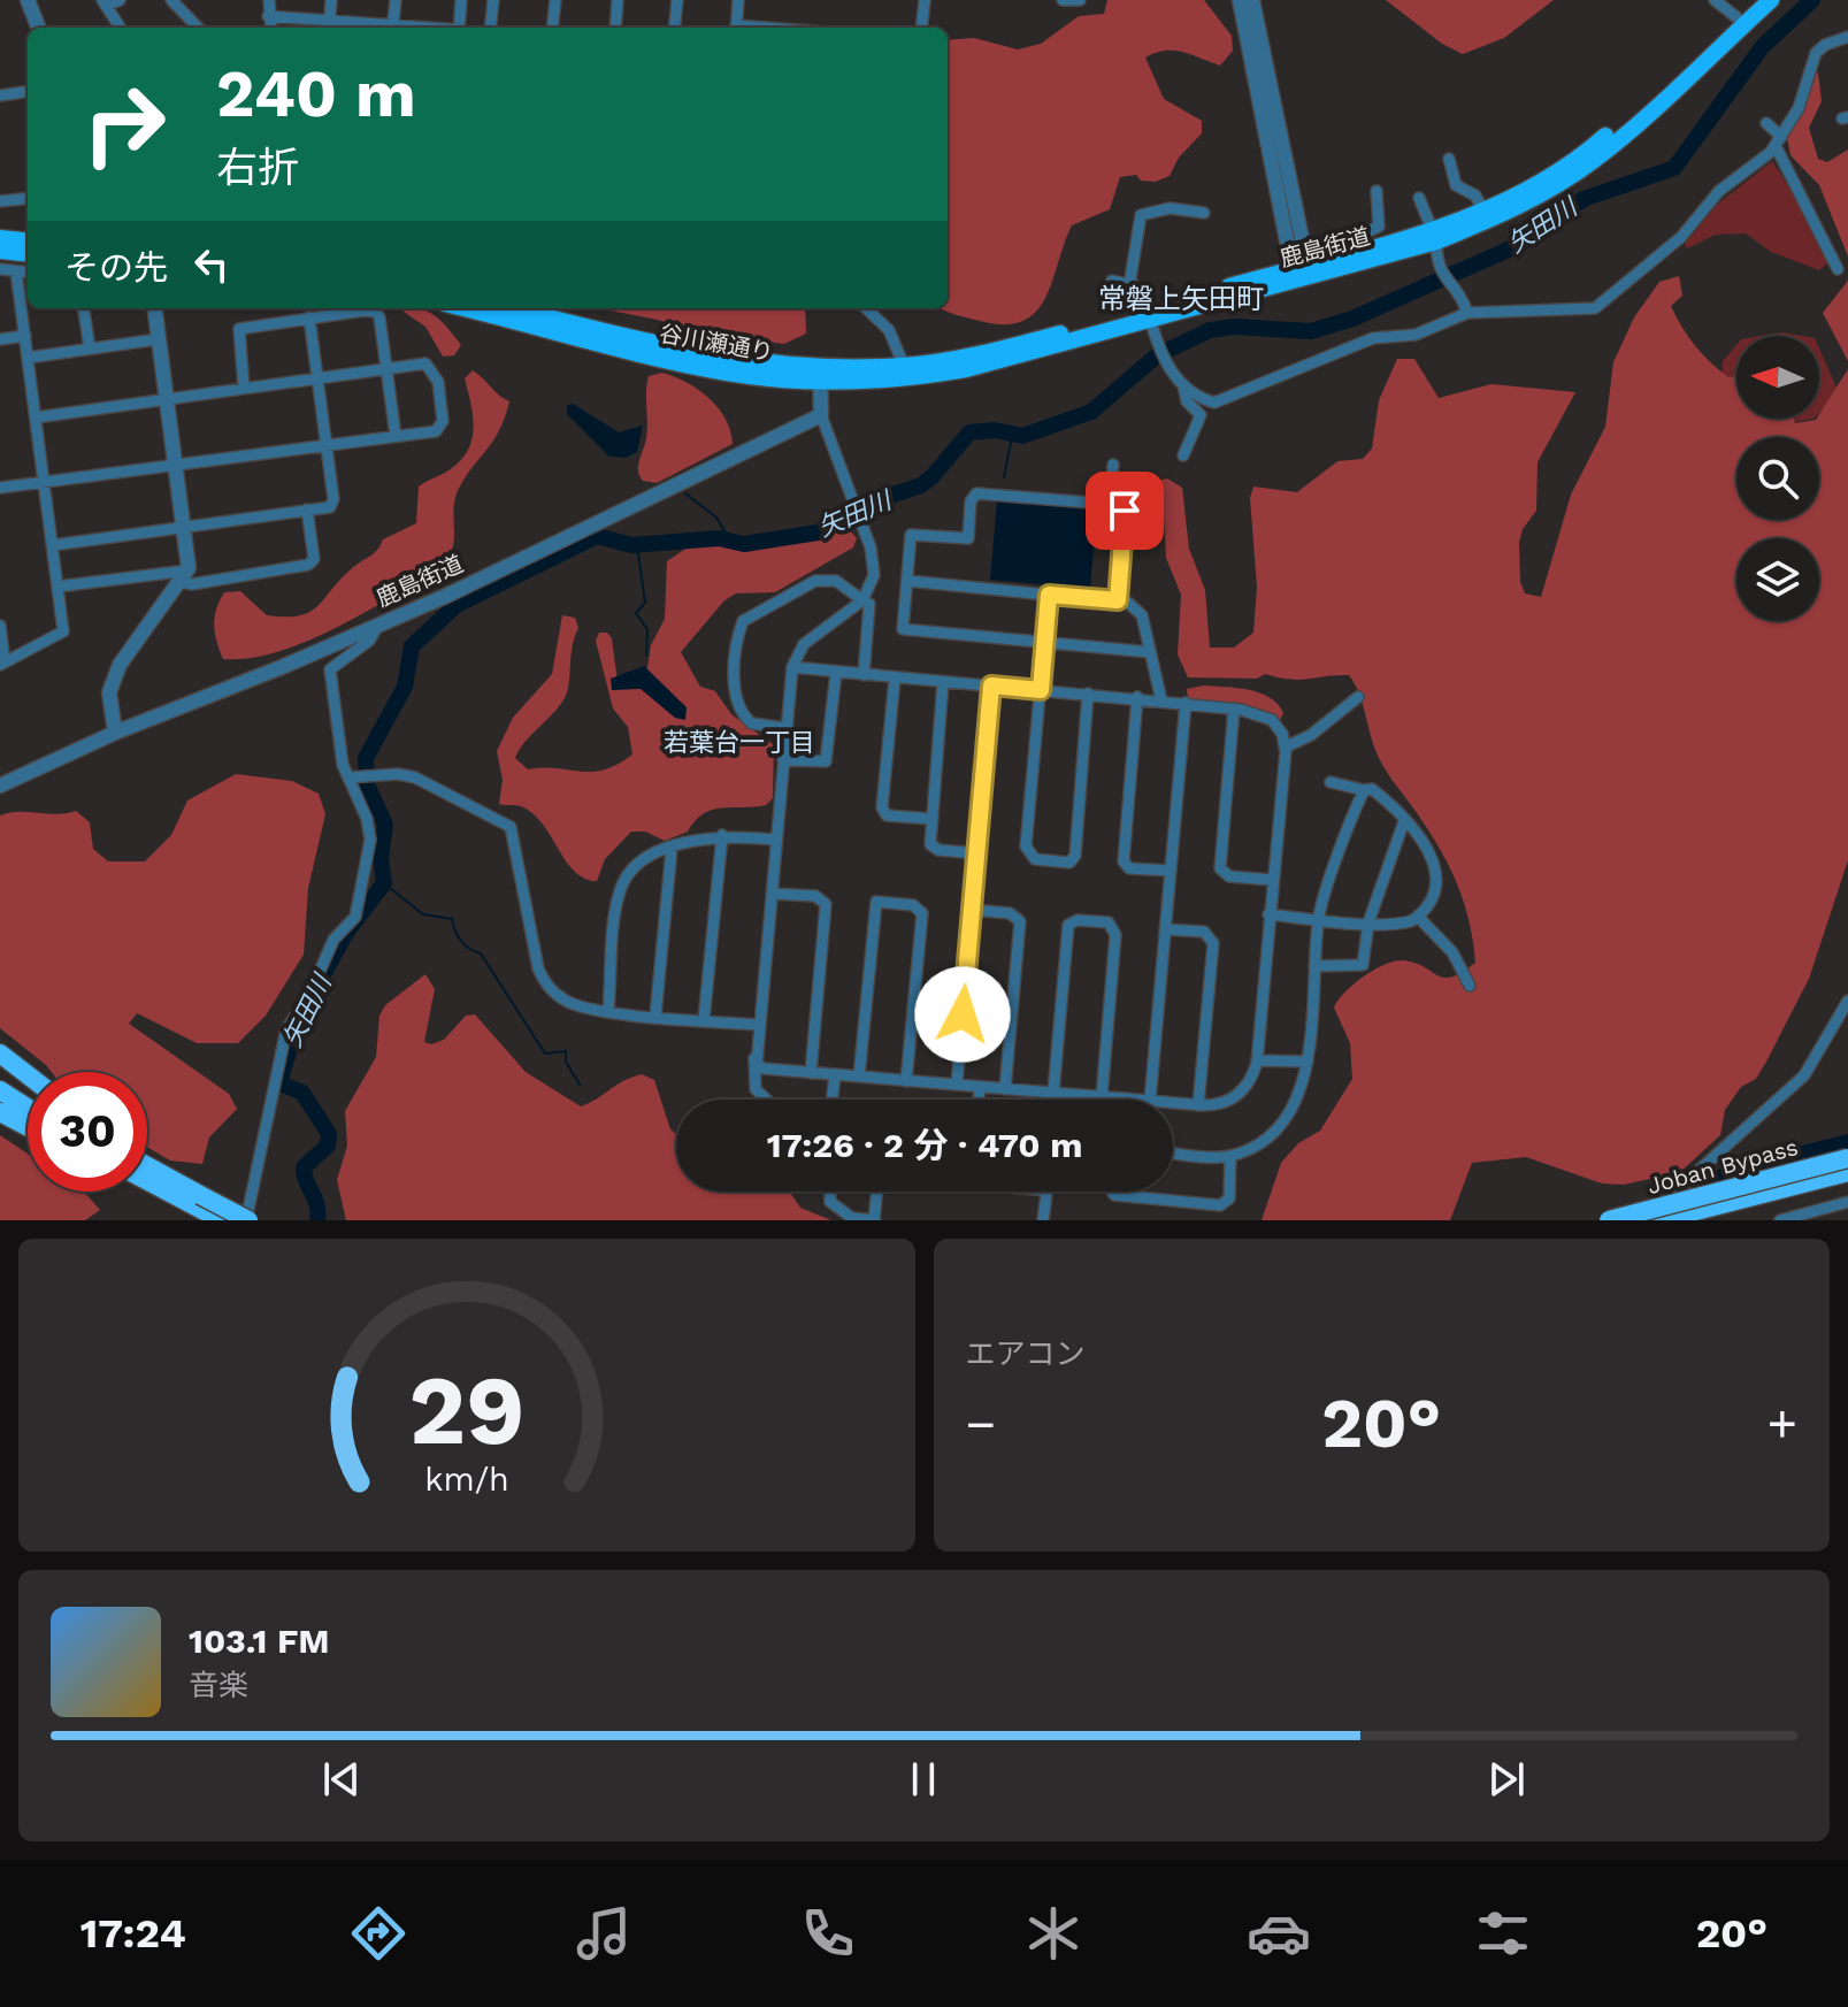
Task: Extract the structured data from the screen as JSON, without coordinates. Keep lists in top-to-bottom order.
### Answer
{
  "streets": {
    "highway": ["Joban Bypass"],
    "main road": ["鹿島街道", "谷川瀬通り"]
  },
  "crossings": [
    ["鹿島街道", "谷川瀬通り"]
  ],
  "districts": ["常磐上矢田町", "若葉台一丁目"],
  "water": ["矢田川"],
  "north": "left",
  "page": {
    "turn": ["240 m", "右折"],
    "then": "その先",
    "limit": "30",
    "trip": "17:26 · 2 分 · 470 m",
    "tile": "エアコン",
    "heat": ["−", "20°", "+"],
    "song": ["103.1 FM", "音楽"],
    "tabs": ["17:24", "20°"],
    "gauge": ["29", "km/h"]
  }
}
